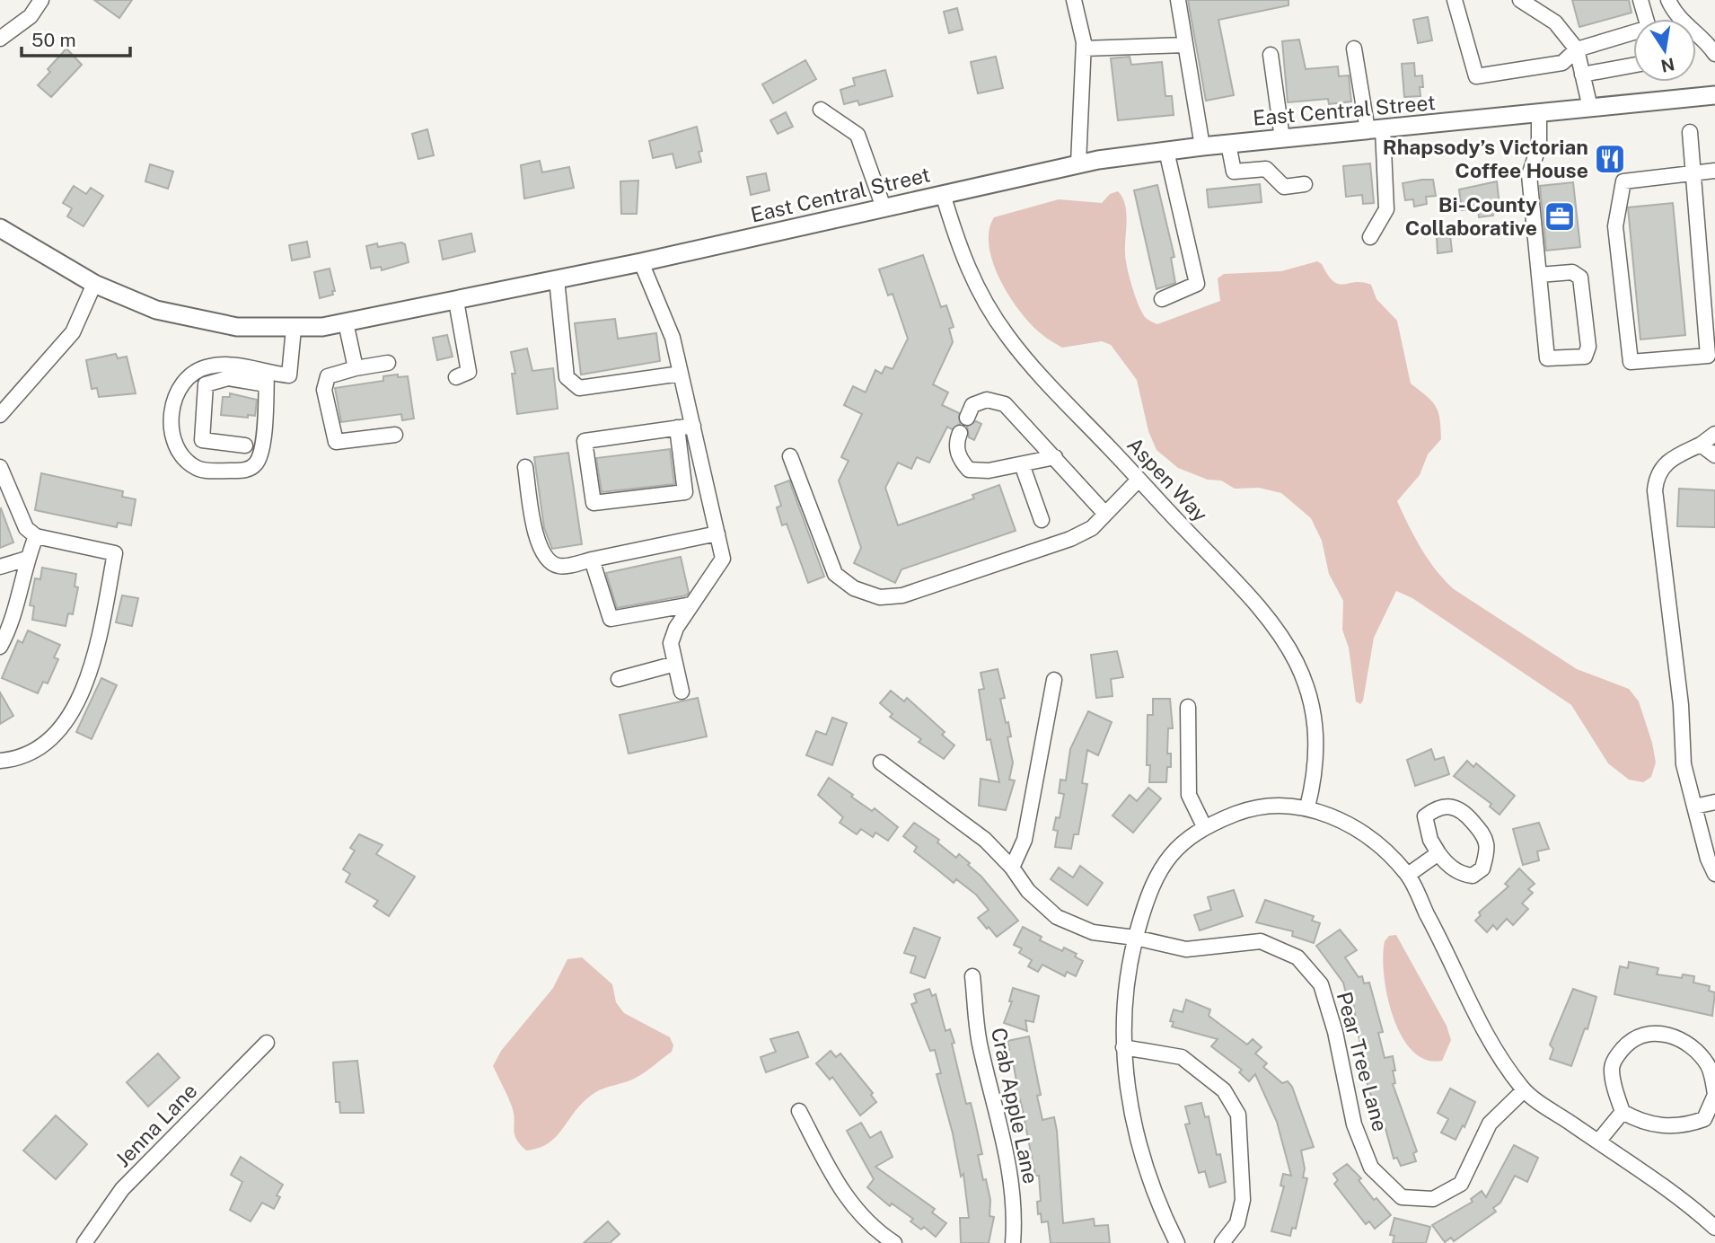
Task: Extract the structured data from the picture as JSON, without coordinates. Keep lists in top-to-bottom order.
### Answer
{
  "streets": {
    "main road": ["East Central Street"],
    "street": [
      "Aspen Way",
      "Pear Tree Lane",
      "Crab Apple Lane",
      "Jenna Lane"
    ]
  },
  "crossings": [
    ["East Central Street", "Aspen Way"]
  ],
  "places": {
    "restaurant": ["Rhapsody’s Victorian Coffee House"],
    "office": ["Bi-County Collaborative"]
  },
  "scale_bar": "50 m",
  "north": "bottom"
}
